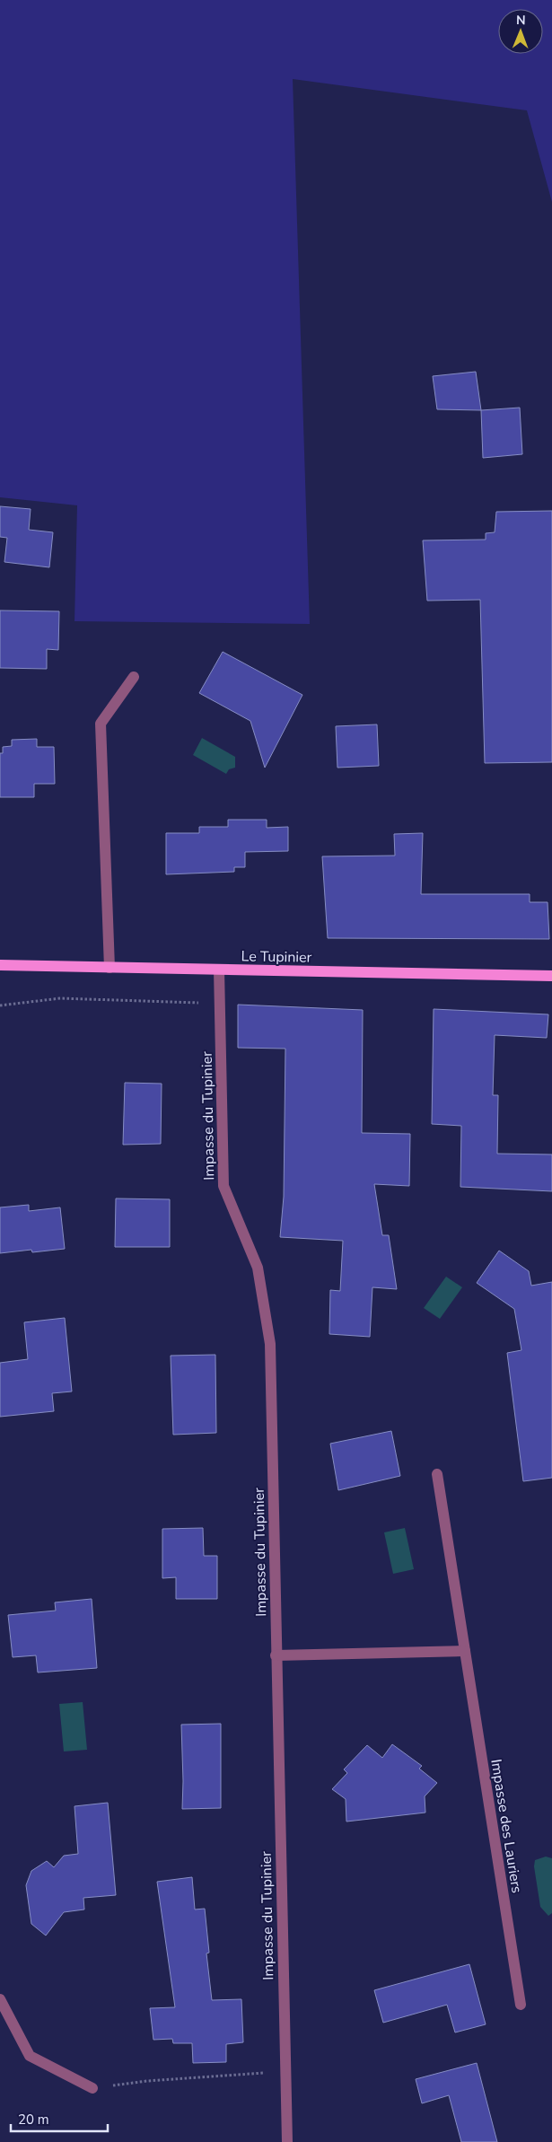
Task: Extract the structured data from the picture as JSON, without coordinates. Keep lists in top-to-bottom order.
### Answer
{
  "streets": {
    "main road": ["Le Tupinier"],
    "street": ["Impasse du Tupinier", "Impasse des Lauriers"]
  },
  "crossings": [
    ["Le Tupinier", "Impasse du Tupinier"]
  ],
  "scale_bar": "20 m",
  "north": "top"
}
